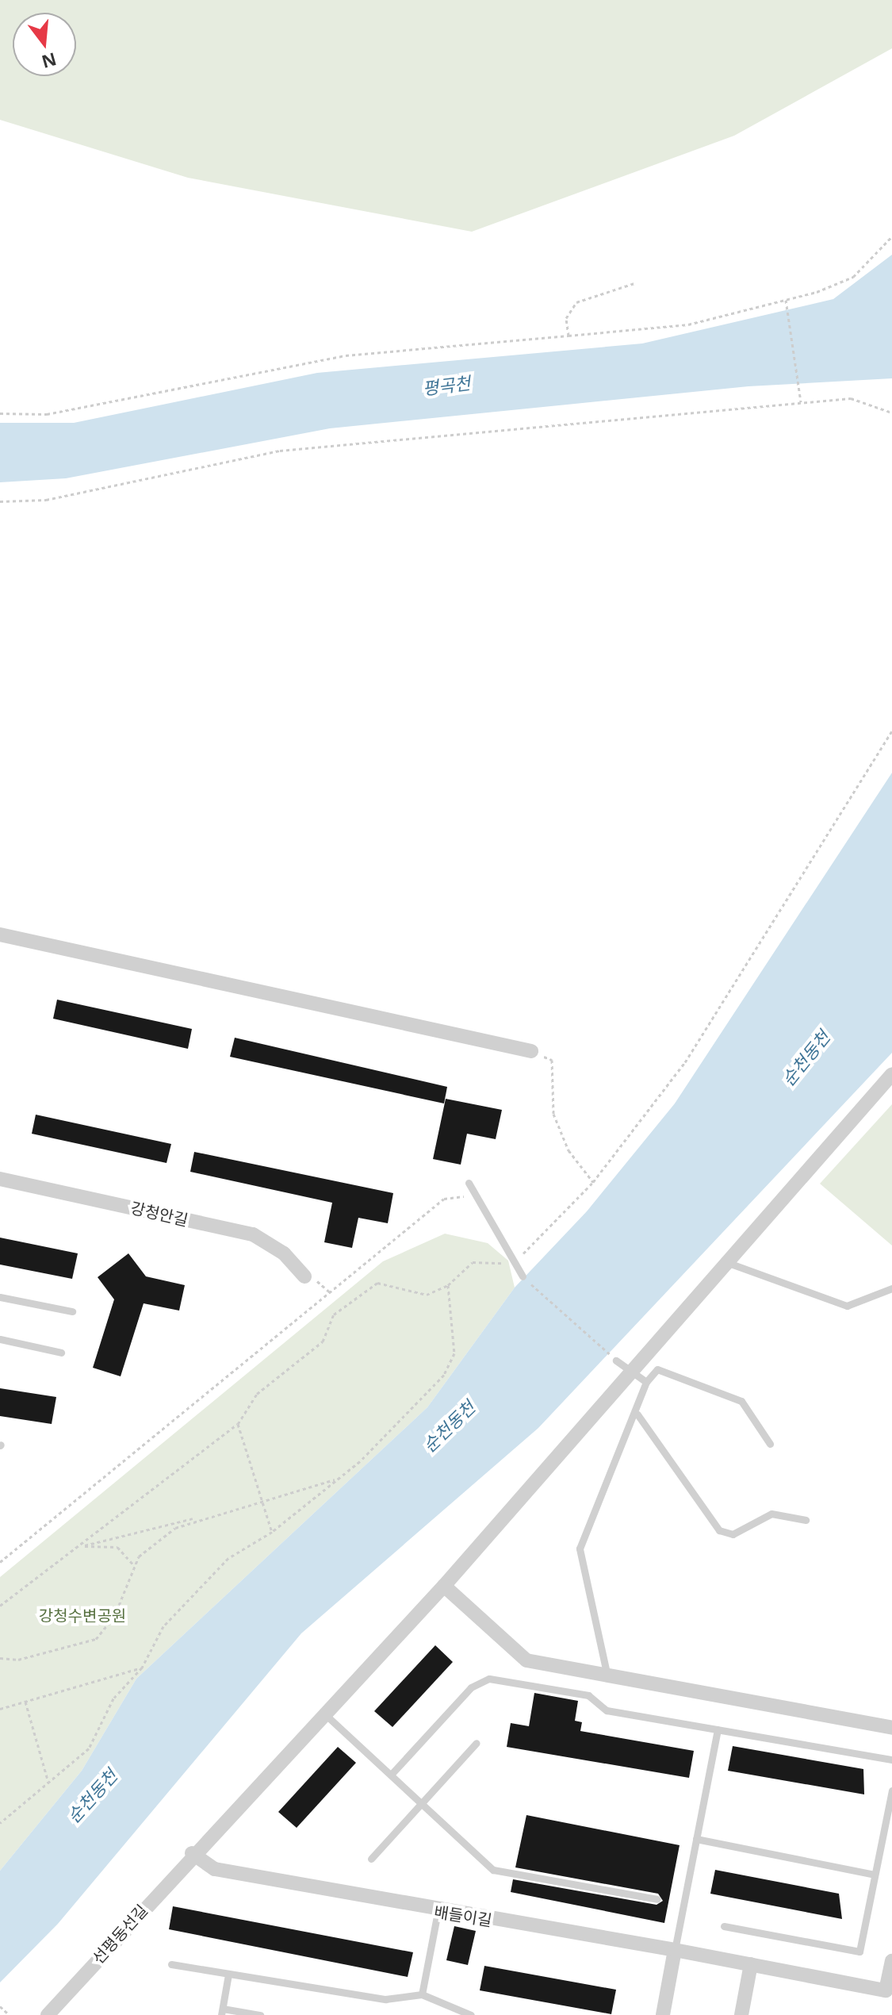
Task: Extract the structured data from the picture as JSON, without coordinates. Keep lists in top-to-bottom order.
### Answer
{
  "streets": {
    "street": ["강청안길", "배들이길", "선평동선길"]
  },
  "crossings": [
    ["배들이길", "선평동선길"]
  ],
  "water": ["평곡천", "순천동천"],
  "parks": ["강청수변공원"],
  "north": "bottom"
}
